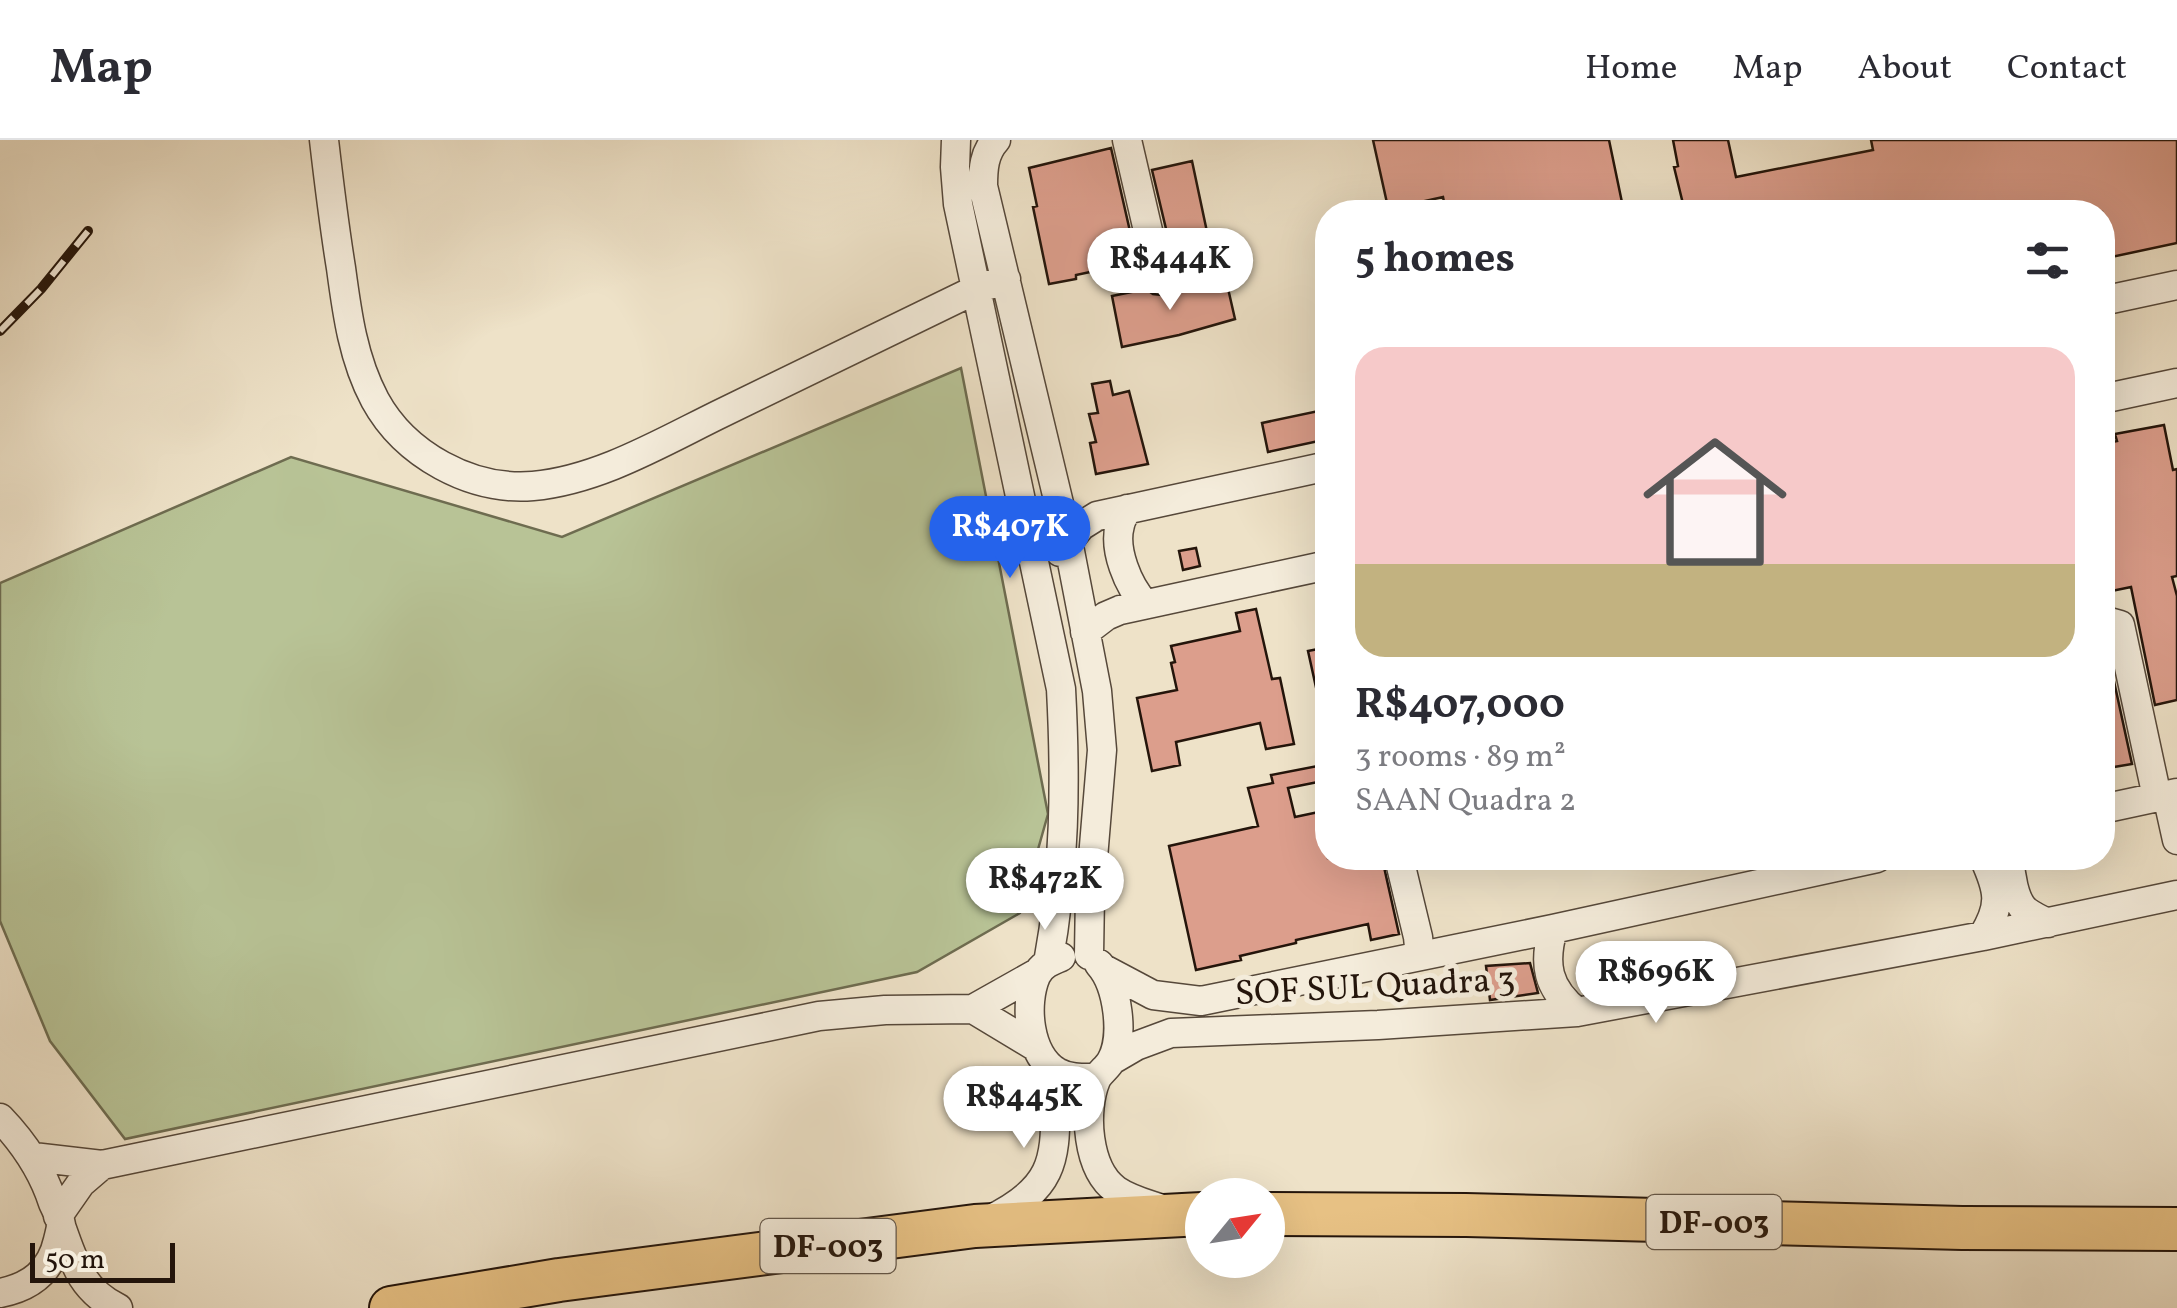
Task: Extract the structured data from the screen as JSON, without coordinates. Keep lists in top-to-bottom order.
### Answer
{
  "streets": {
    "highway": ["DF-003"],
    "street": ["SOF SUL Quadra 3"]
  },
  "scale_bar": "50 m",
  "north": "top right",
  "page": {
    "header": "Map",
    "nav": [
      "Home",
      "Map",
      "About",
      "Contact"
    ],
    "heading": "5 homes",
    "price": [
      "R$444K",
      "R$407K",
      "R$472K",
      "R$696K",
      "R$445K"
    ],
    "list": [
      {
        "name": "R$407,000",
        "note": "3 rooms · 89 m² · SAAN Quadra 2"
      }
    ],
    "scale": "50 m"
  }
}
